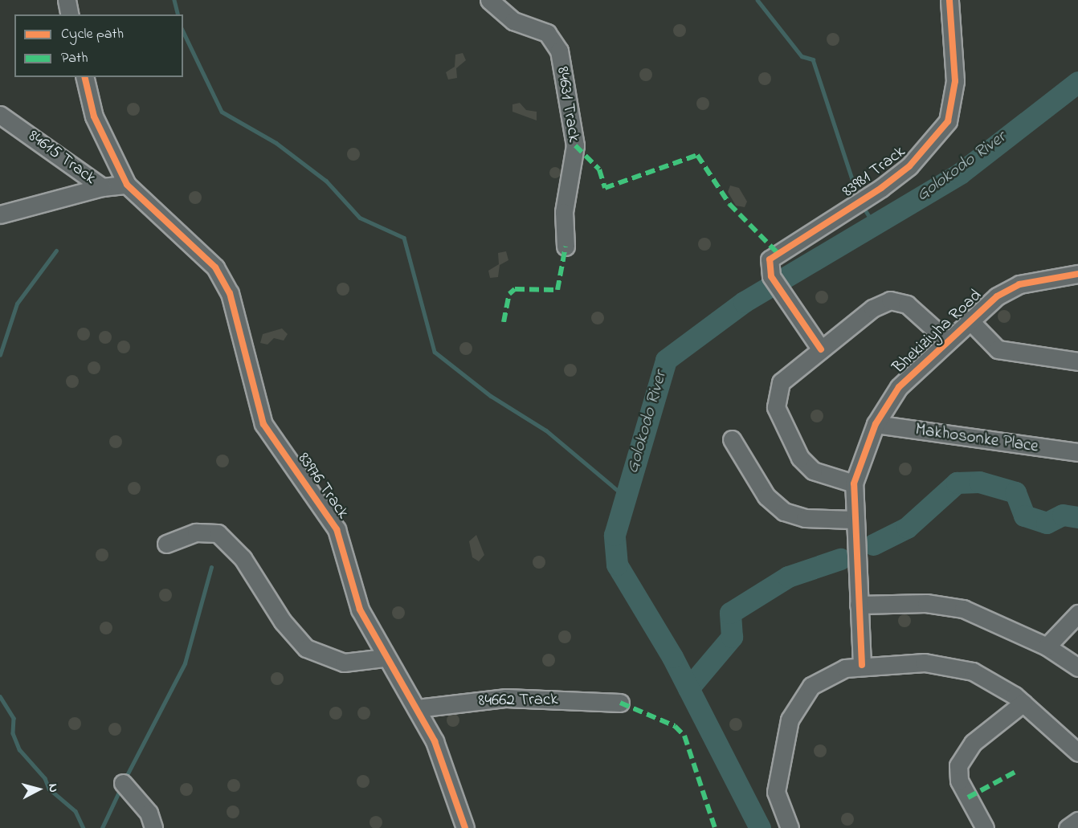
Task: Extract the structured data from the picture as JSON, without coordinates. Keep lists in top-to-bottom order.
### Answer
{
  "streets": {
    "street": [
      "84631 Track",
      "84615 Track",
      "83981 Track",
      "Bhekiziyha Road",
      "Makhosonke Place",
      "83976 Track",
      "84662 Track"
    ]
  },
  "crossings": [
    ["84615 Track", "83976 Track"],
    ["Bhekiziyha Road", "Makhosonke Place"],
    ["83976 Track", "84662 Track"]
  ],
  "water": ["Golokodo River"],
  "legend": ["Cycle path", "Path"],
  "north": "right"
}
